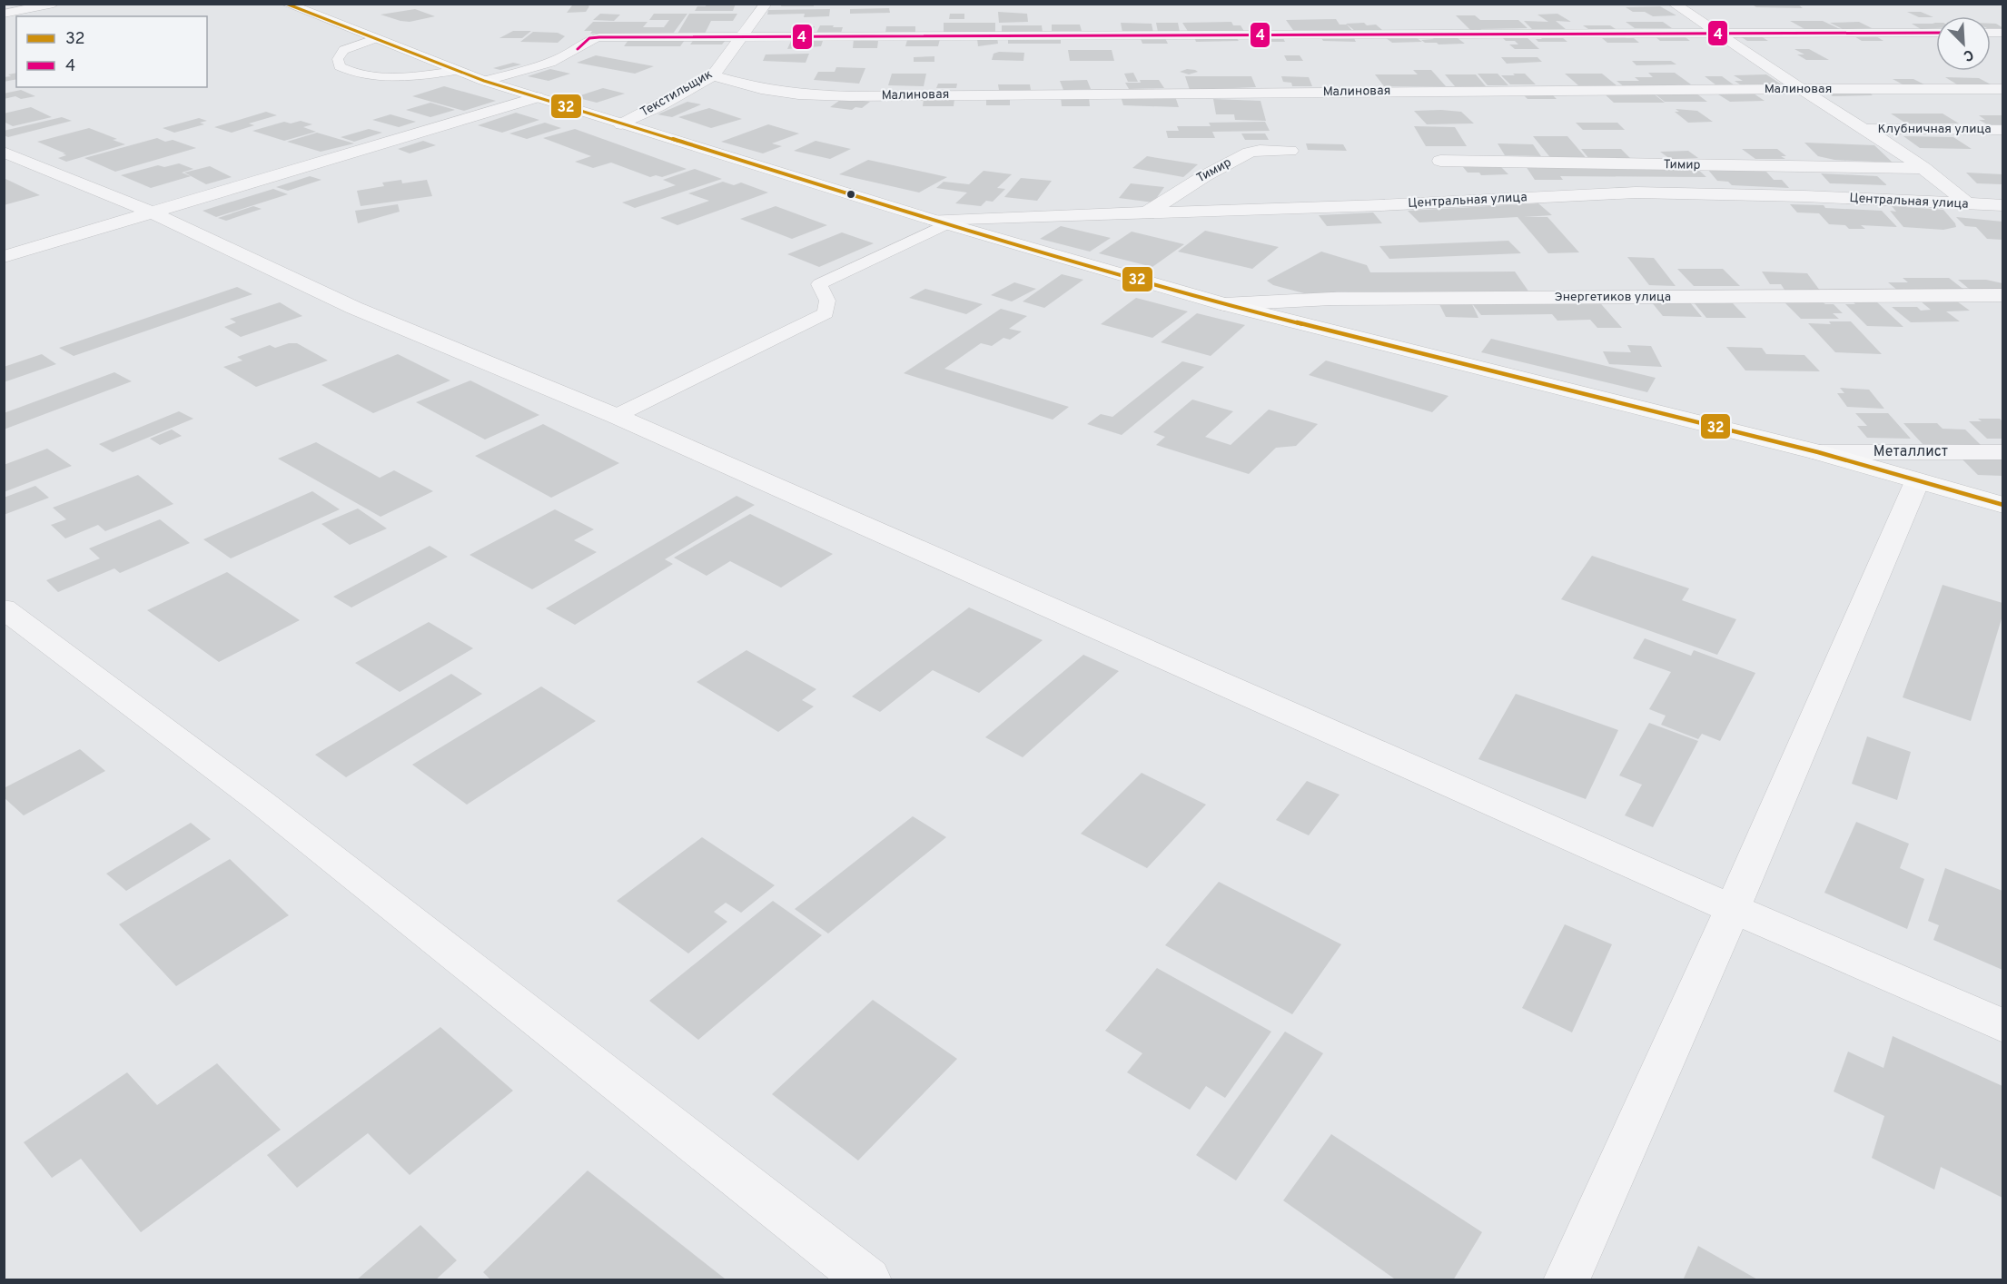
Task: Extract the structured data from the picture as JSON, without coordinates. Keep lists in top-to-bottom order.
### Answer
{
  "streets": {
    "street": [
      "Малиновая",
      "Текстильщик",
      "Клубничная улица",
      "Тимир",
      "Центральная улица",
      "Энергетиков улица",
      "Металлист"
    ]
  },
  "crossings": [
    ["Малиновая", "Текстильщик"],
    ["Тимир", "Центральная улица"]
  ],
  "lines": ["transit line 32", "transit line 4"],
  "legend": ["32", "4"],
  "north": "bottom right"
}
